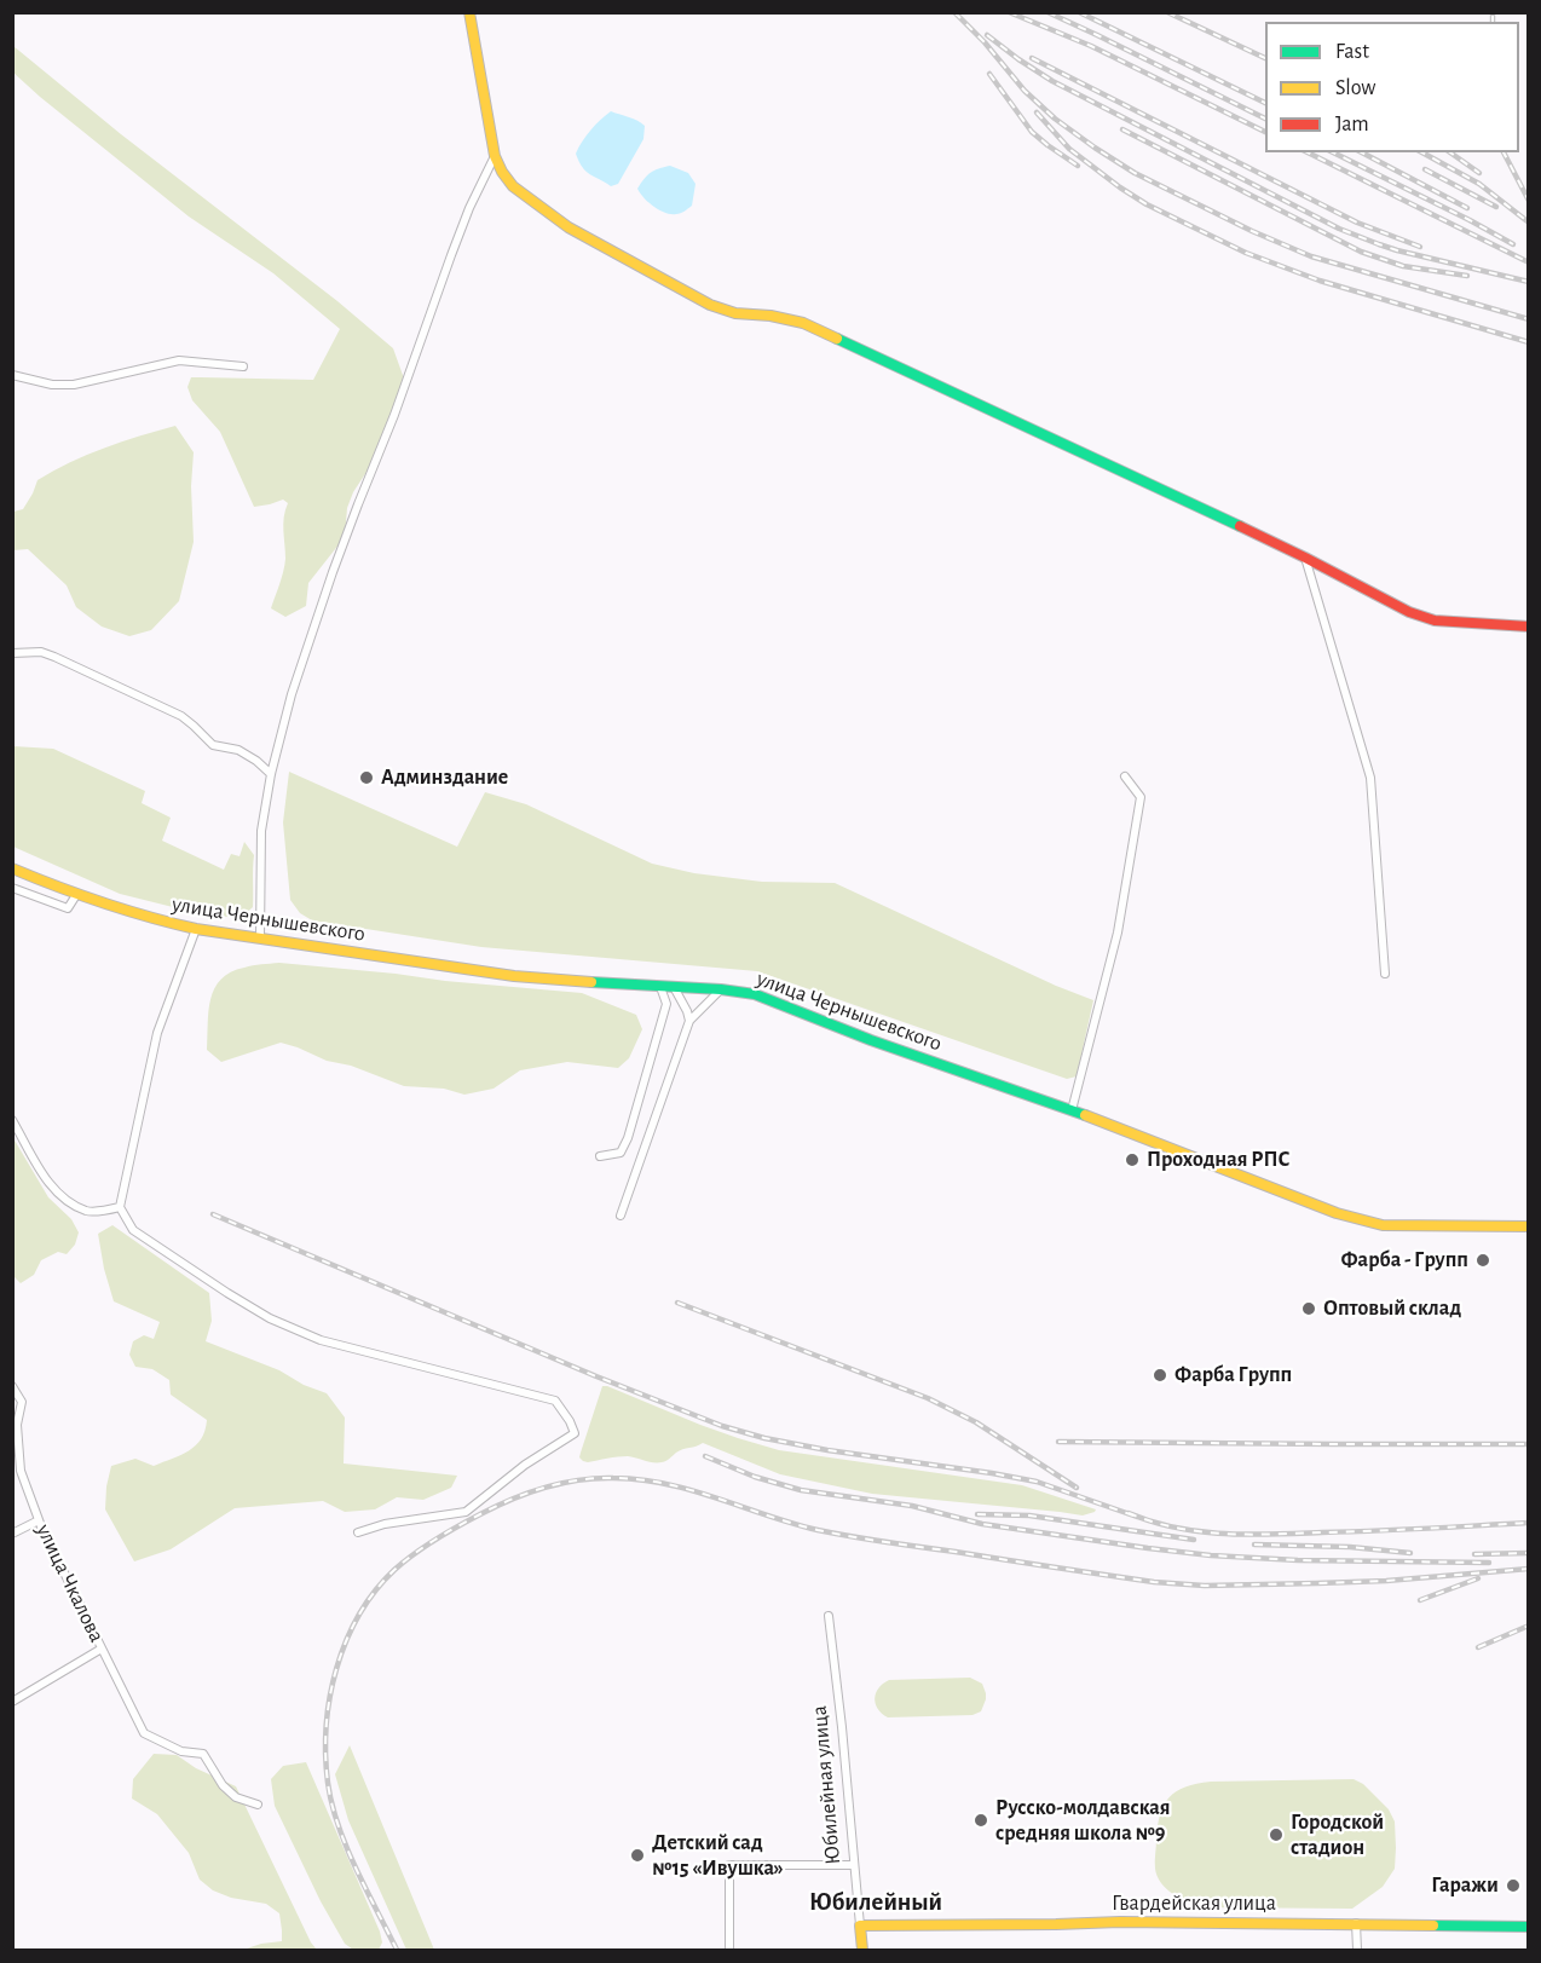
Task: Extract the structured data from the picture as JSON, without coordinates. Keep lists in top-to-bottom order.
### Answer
{
  "streets": {
    "street": [
      "улица Чернышевского",
      "улица Чкалова",
      "Юбилейная улица",
      "Гвардейская улица"
    ]
  },
  "crossings": [
    ["Юбилейная улица", "Гвардейская улица"]
  ],
  "districts": ["Юбилейный"],
  "places": [
    "Админздание",
    "Проходная РПС",
    "Фарба - Групп",
    "Оптовый склад",
    "Фарба Групп",
    "Русско-молдавская средняя школа №9",
    "Городской стадион",
    "Детский сад №15 «Ивушка»",
    "Гаражи"
  ],
  "legend": ["Fast", "Slow", "Jam"]
}
